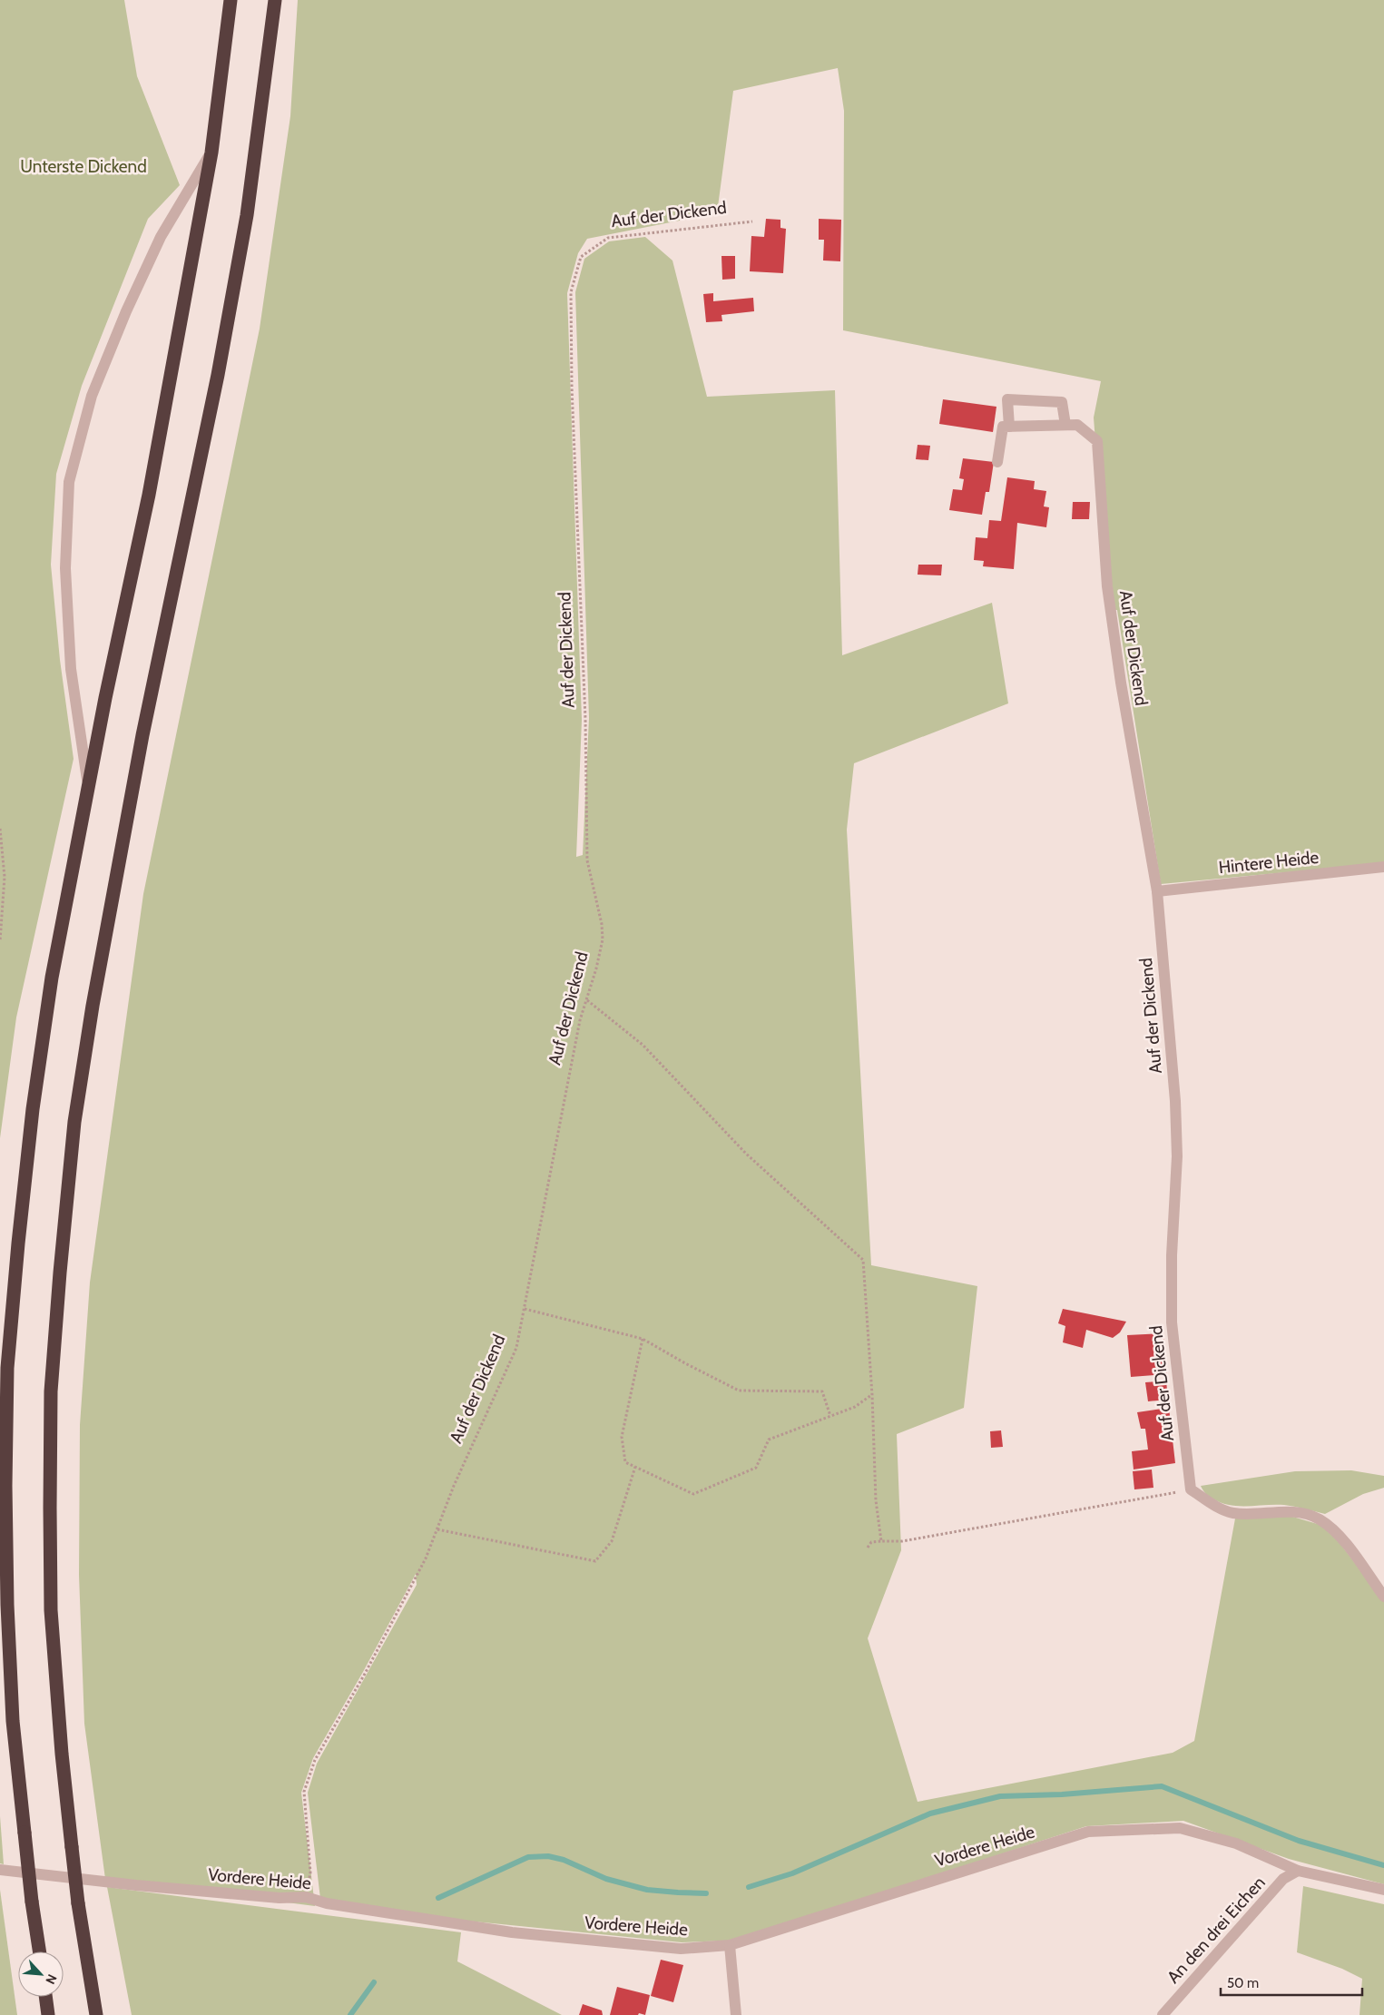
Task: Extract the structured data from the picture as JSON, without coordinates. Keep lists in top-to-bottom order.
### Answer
{
  "streets": {
    "street": [
      "Auf der Dickend",
      "Hintere Heide",
      "Vordere Heide",
      "An den drei Eichen"
    ]
  },
  "crossings": [
    ["Auf der Dickend", "Hintere Heide"],
    ["Auf der Dickend", "Vordere Heide"],
    ["Vordere Heide", "An den drei Eichen"]
  ],
  "parks": ["Unterste Dickend"],
  "scale_bar": "50 m",
  "north": "bottom right"
}
